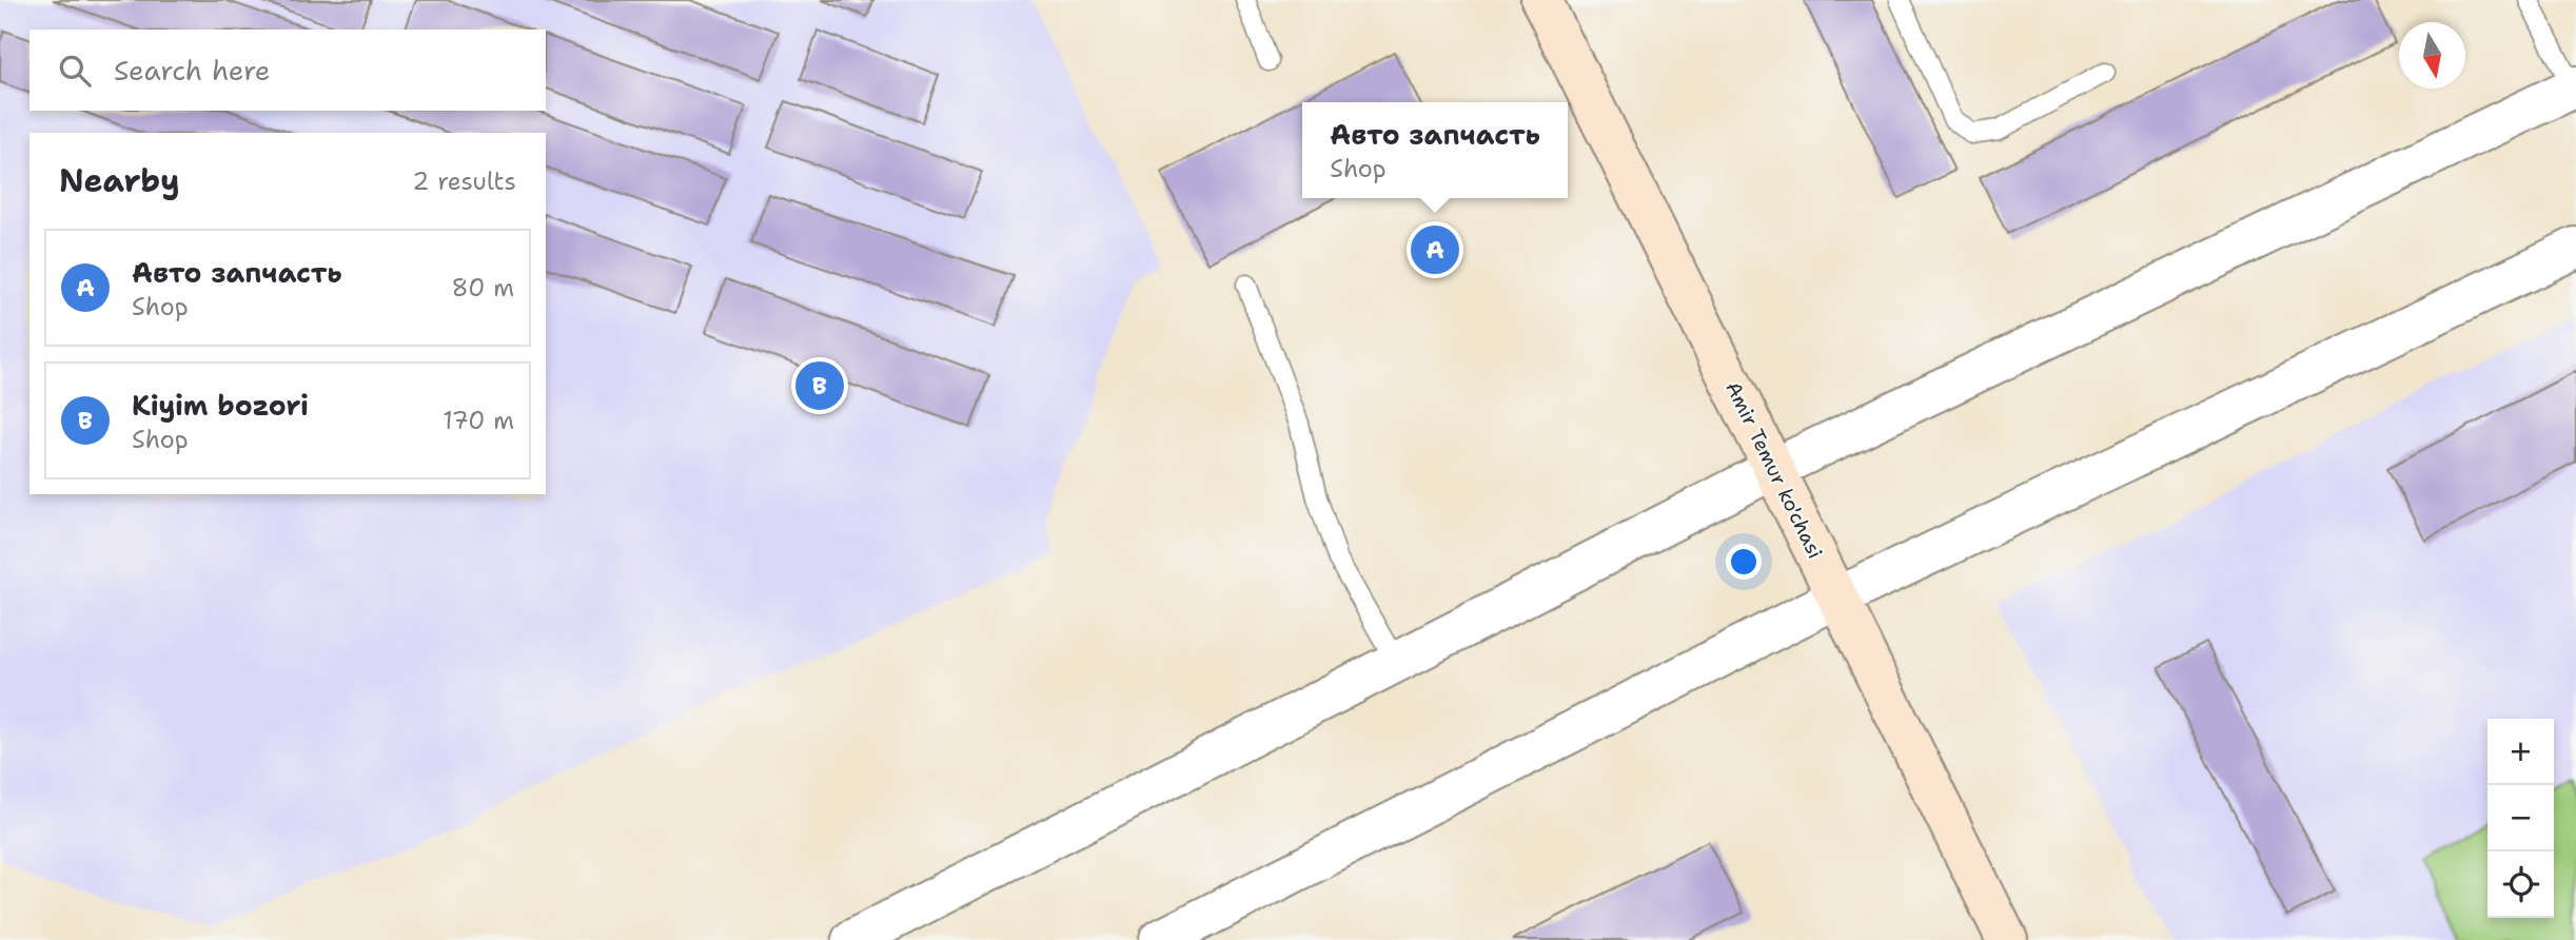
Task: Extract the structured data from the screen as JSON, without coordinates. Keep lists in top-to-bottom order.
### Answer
{
  "streets": {
    "main road": ["Amir Temur ko'chasi"]
  },
  "north": "bottom",
  "page": {
    "search": "Search here",
    "popup": ["Авто запчасть", "Shop"],
    "heading": ["Nearby", "2 results"],
    "pins": ["A", "B"],
    "list": [
      {
        "mark": "A",
        "name": "Авто запчасть",
        "note": "Shop",
        "value": "80 m"
      },
      {
        "mark": "B",
        "name": "Kiyim bozori",
        "note": "Shop",
        "value": "170 m"
      }
    ],
    "map_buttons": ["+", "−"]
  }
}
